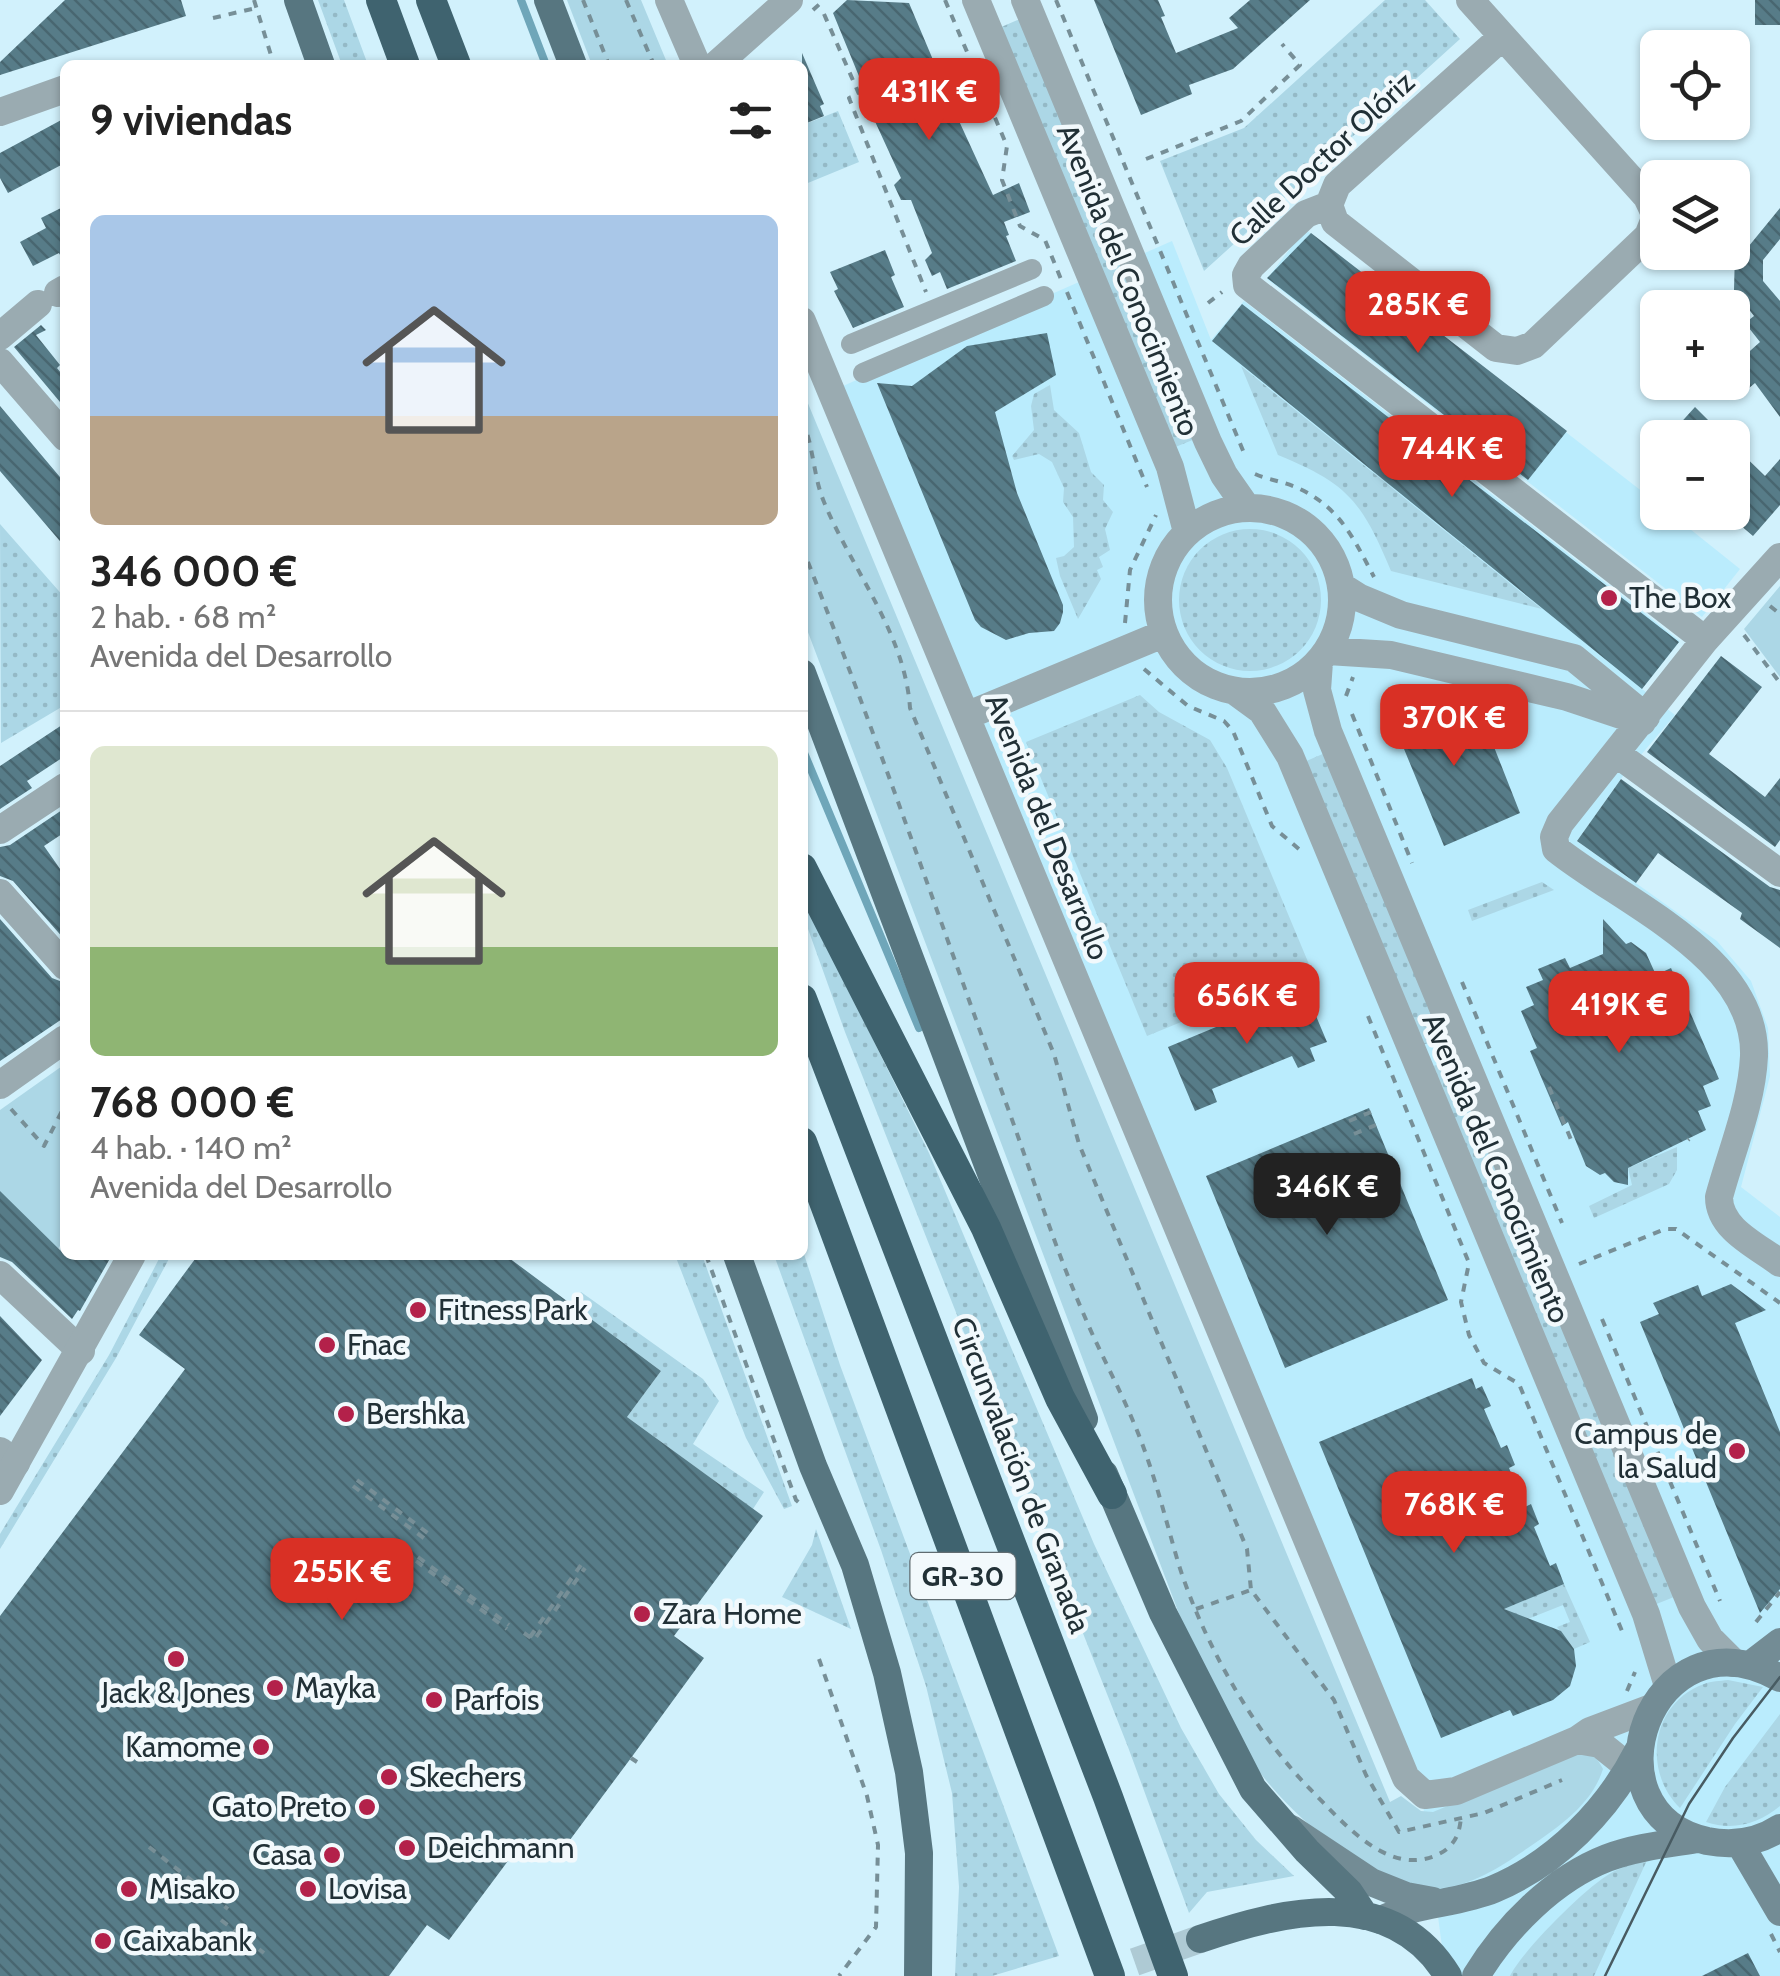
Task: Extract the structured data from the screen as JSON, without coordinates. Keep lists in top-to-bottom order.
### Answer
{
  "streets": {
    "highway": ["Circunvalación de Granada", "GR-30"],
    "street": ["Calle Doctor Olóriz", "Avenida del Conocimiento", "Avenida del Desarrollo"]
  },
  "places": [
    "The Box",
    "Fitness Park",
    "Fnac",
    "Bershka",
    "Campus de la Salud",
    "Zara Home",
    "Jack & Jones",
    "Mayka",
    "Parfois",
    "Kamome",
    "Skechers",
    "Gato Preto",
    "Deichmann",
    "Casa",
    "Misako",
    "Lovisa",
    "Caixabank"
  ],
  "page": {
    "map_buttons": ["+", "−"],
    "price": [
      "431K €",
      "285K €",
      "744K €",
      "370K €",
      "656K €",
      "419K €",
      "346K €",
      "768K €",
      "255K €"
    ],
    "heading": "9 viviendas",
    "list": [
      {
        "name": "346 000 €",
        "note": "2 hab. · 68 m² · Avenida del Desarrollo"
      },
      {
        "name": "768 000 €",
        "note": "4 hab. · 140 m² · Avenida del Desarrollo"
      }
    ]
  }
}
